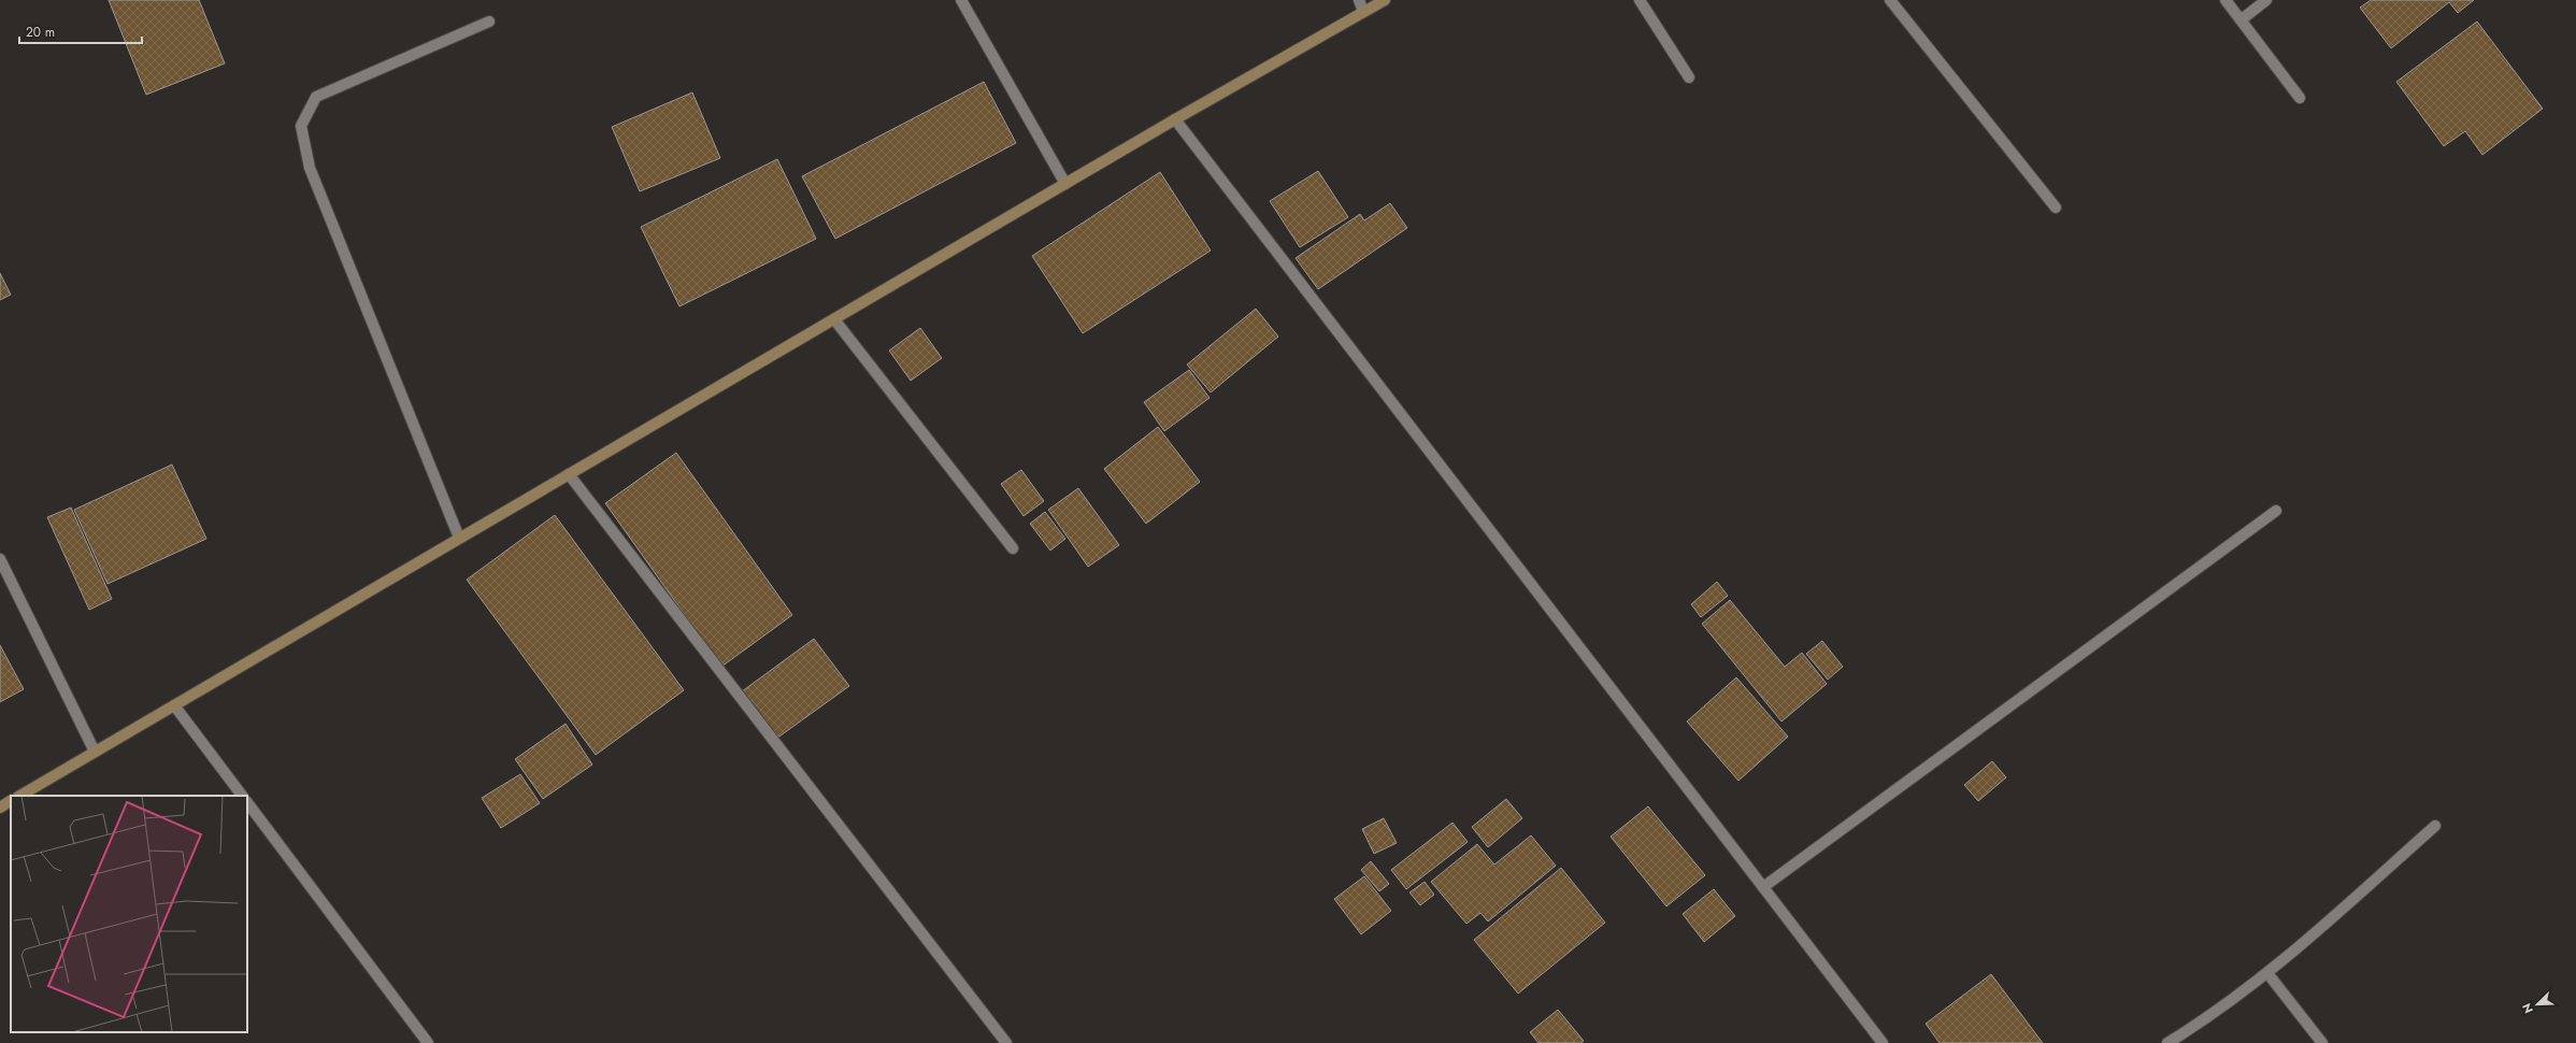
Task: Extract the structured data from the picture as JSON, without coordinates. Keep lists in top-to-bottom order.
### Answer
{
  "scale_bar": "20 m",
  "north": "bottom left"
}
